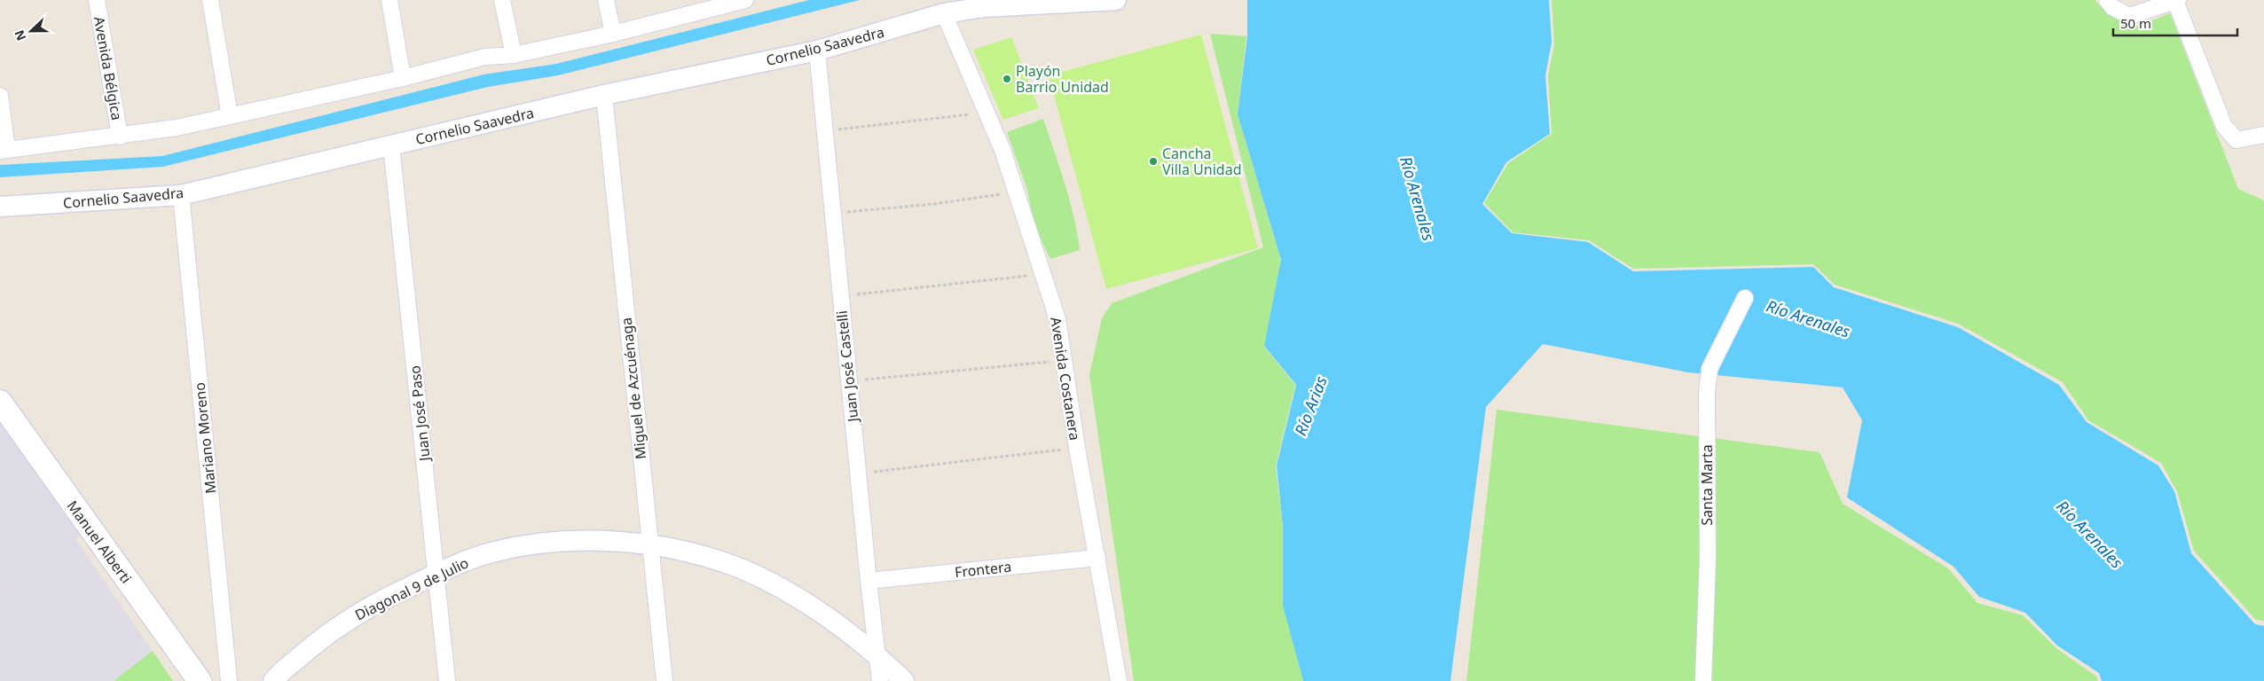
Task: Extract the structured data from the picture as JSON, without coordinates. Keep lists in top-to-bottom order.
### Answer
{
  "streets": {
    "main road": ["Manuel Alberti"],
    "street": [
      "Cornelio Saavedra",
      "Avenida Bélgica",
      "Juan José Castelli",
      "Avenida Costanera",
      "Miguel de Azcuénaga",
      "Juan José Paso",
      "Mariano Moreno",
      "Santa Marta",
      "Frontera",
      "Diagonal 9 de Julio"
    ]
  },
  "crossings": [
    ["Cornelio Saavedra", "Juan José Castelli"],
    ["Cornelio Saavedra", "Avenida Costanera"],
    ["Cornelio Saavedra", "Miguel de Azcuénaga"],
    ["Cornelio Saavedra", "Juan José Paso"],
    ["Cornelio Saavedra", "Mariano Moreno"],
    ["Juan José Castelli", "Frontera"],
    ["Juan José Castelli", "Diagonal 9 de Julio"],
    ["Avenida Costanera", "Frontera"],
    ["Miguel de Azcuénaga", "Diagonal 9 de Julio"],
    ["Juan José Paso", "Diagonal 9 de Julio"]
  ],
  "water": ["Río Arenales", "Río Arias"],
  "places": ["Playón Barrio Unidad", "Cancha Villa Unidad"],
  "scale_bar": "50 m",
  "north": "left"
}
